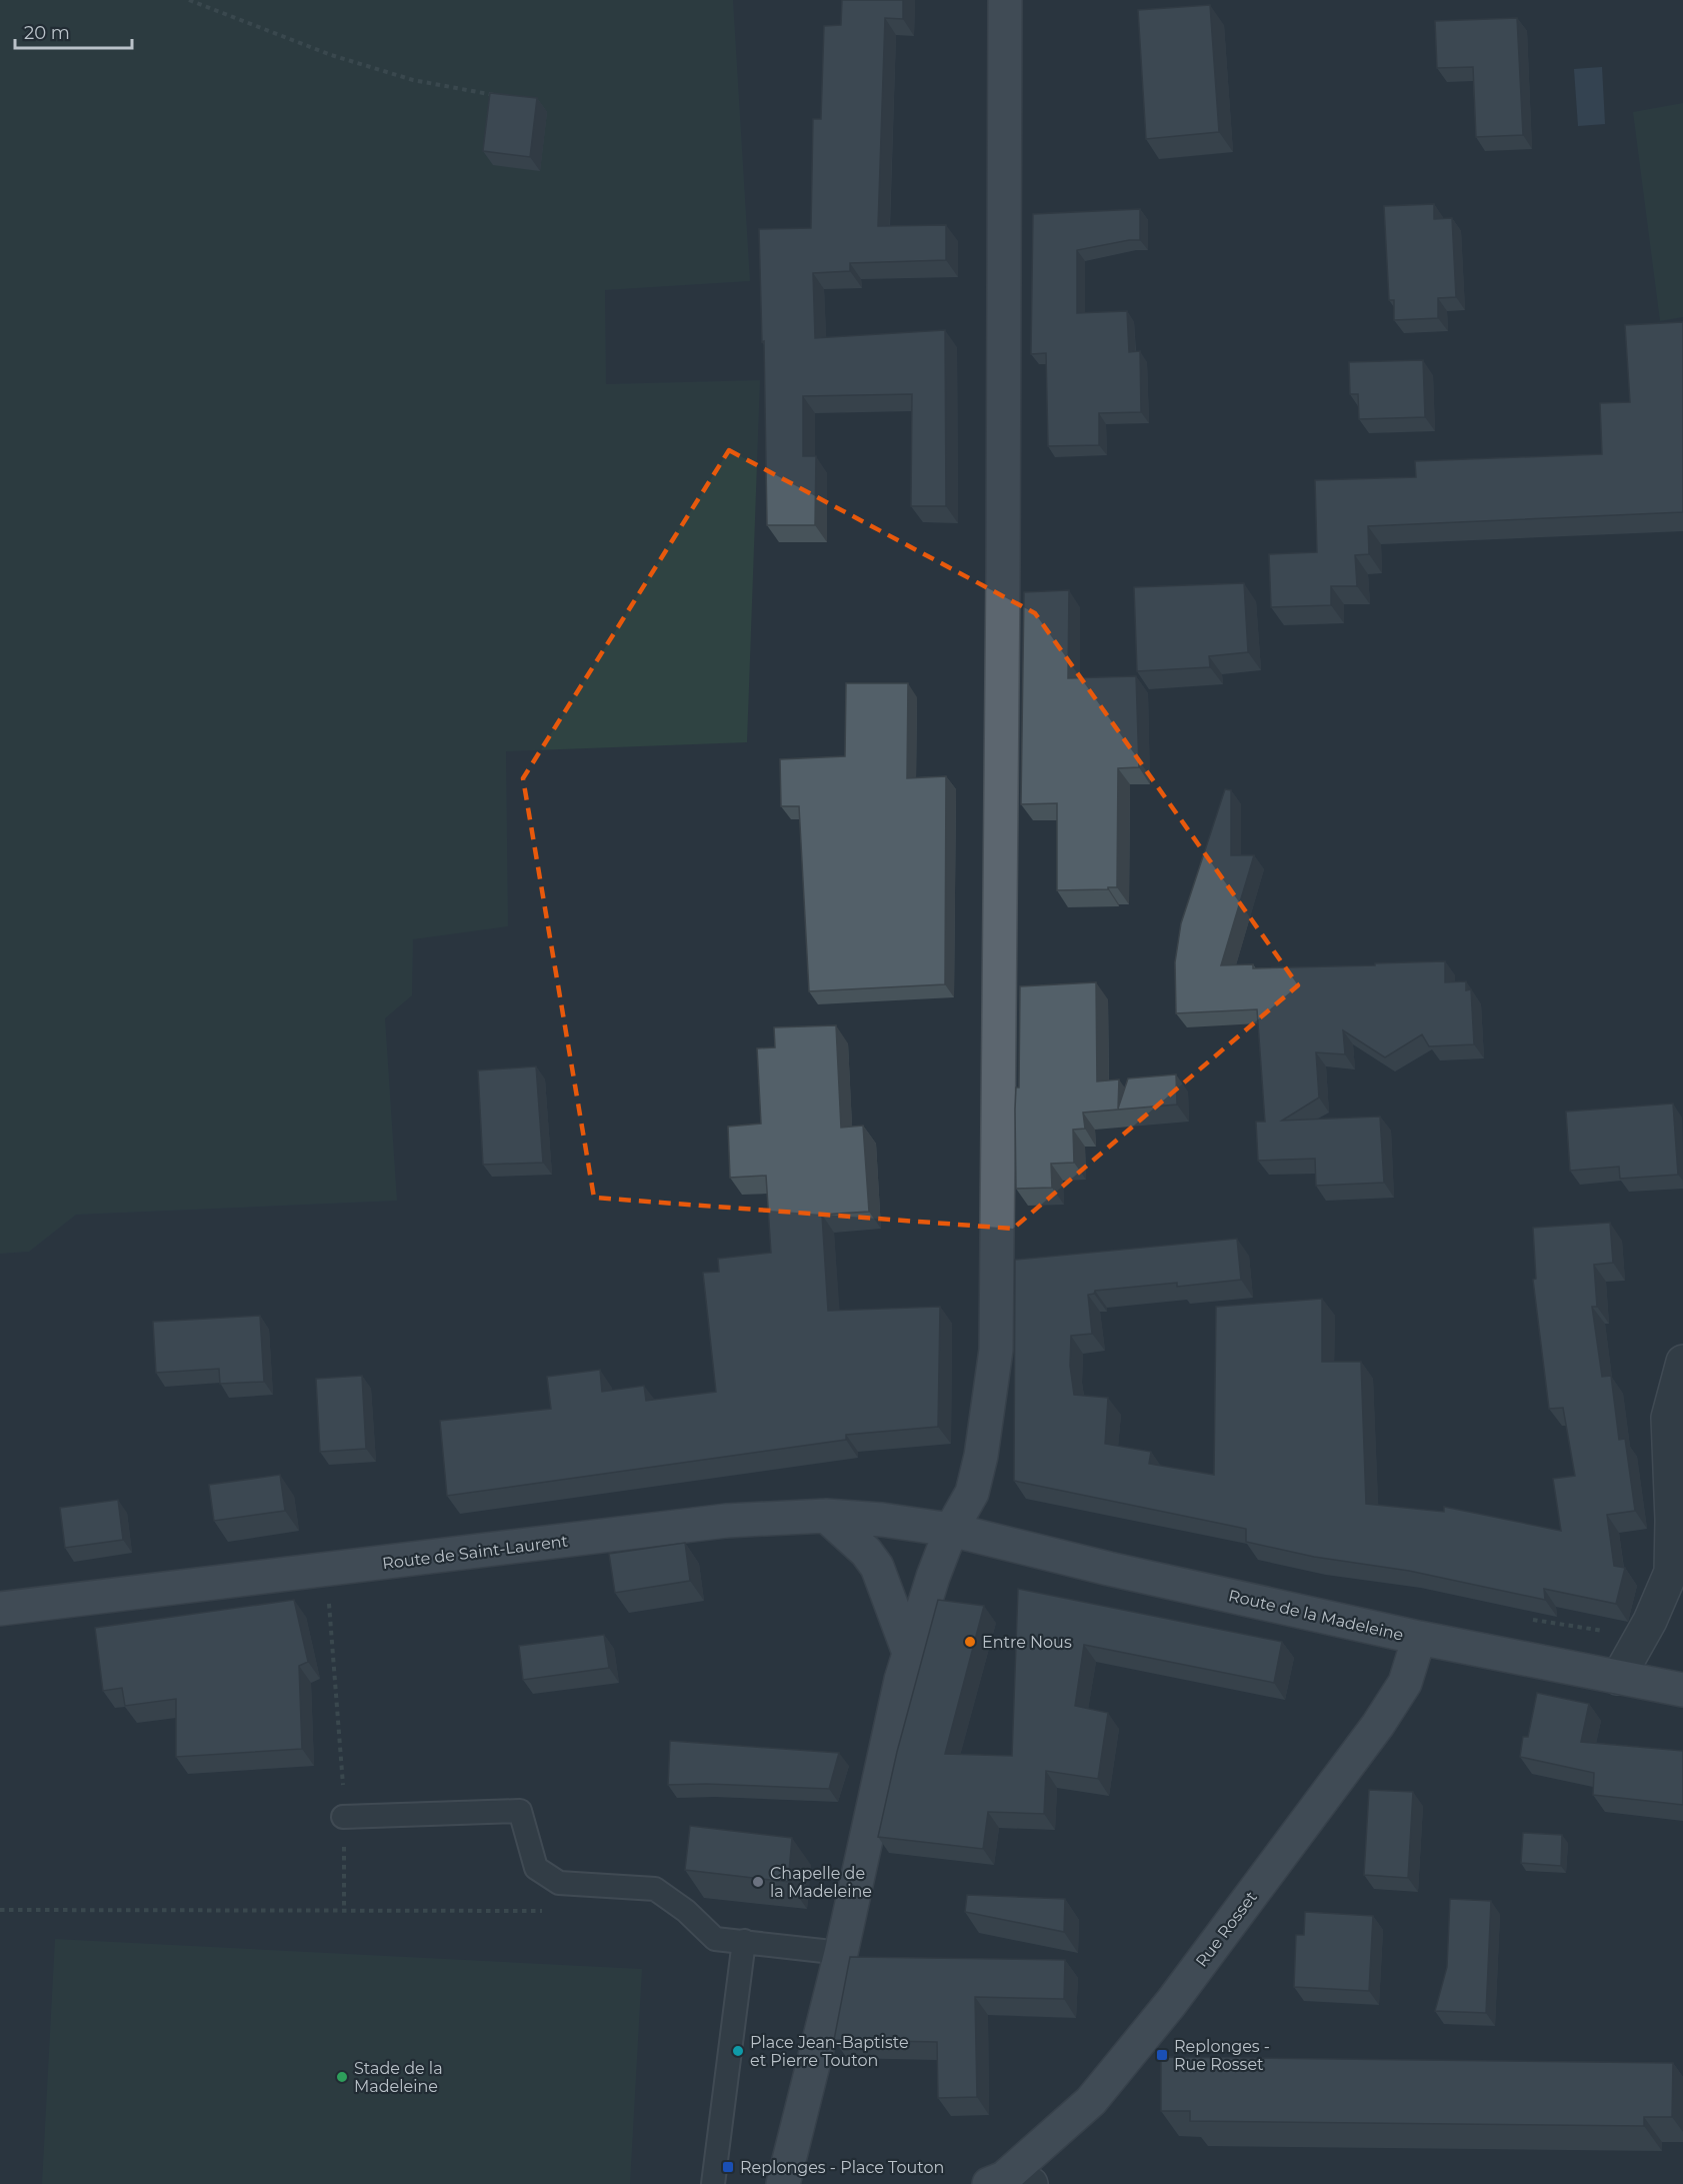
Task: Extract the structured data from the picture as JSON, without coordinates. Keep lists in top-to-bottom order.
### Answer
{
  "streets": {
    "main road": ["Route de Saint-Laurent", "Route de la Madeleine", "Rue Rosset"]
  },
  "crossings": [
    ["Route de Saint-Laurent", "Route de la Madeleine"],
    ["Route de la Madeleine", "Rue Rosset"]
  ],
  "places": {
    "other": [
      "Entre Nous",
      "Chapelle de la Madeleine",
      "Place Jean-Baptiste et Pierre Touton",
      "Stade de la Madeleine"
    ],
    "transit": ["Replonges - Rue Rosset", "Replonges - Place Touton"]
  },
  "scale_bar": "20 m"
}
